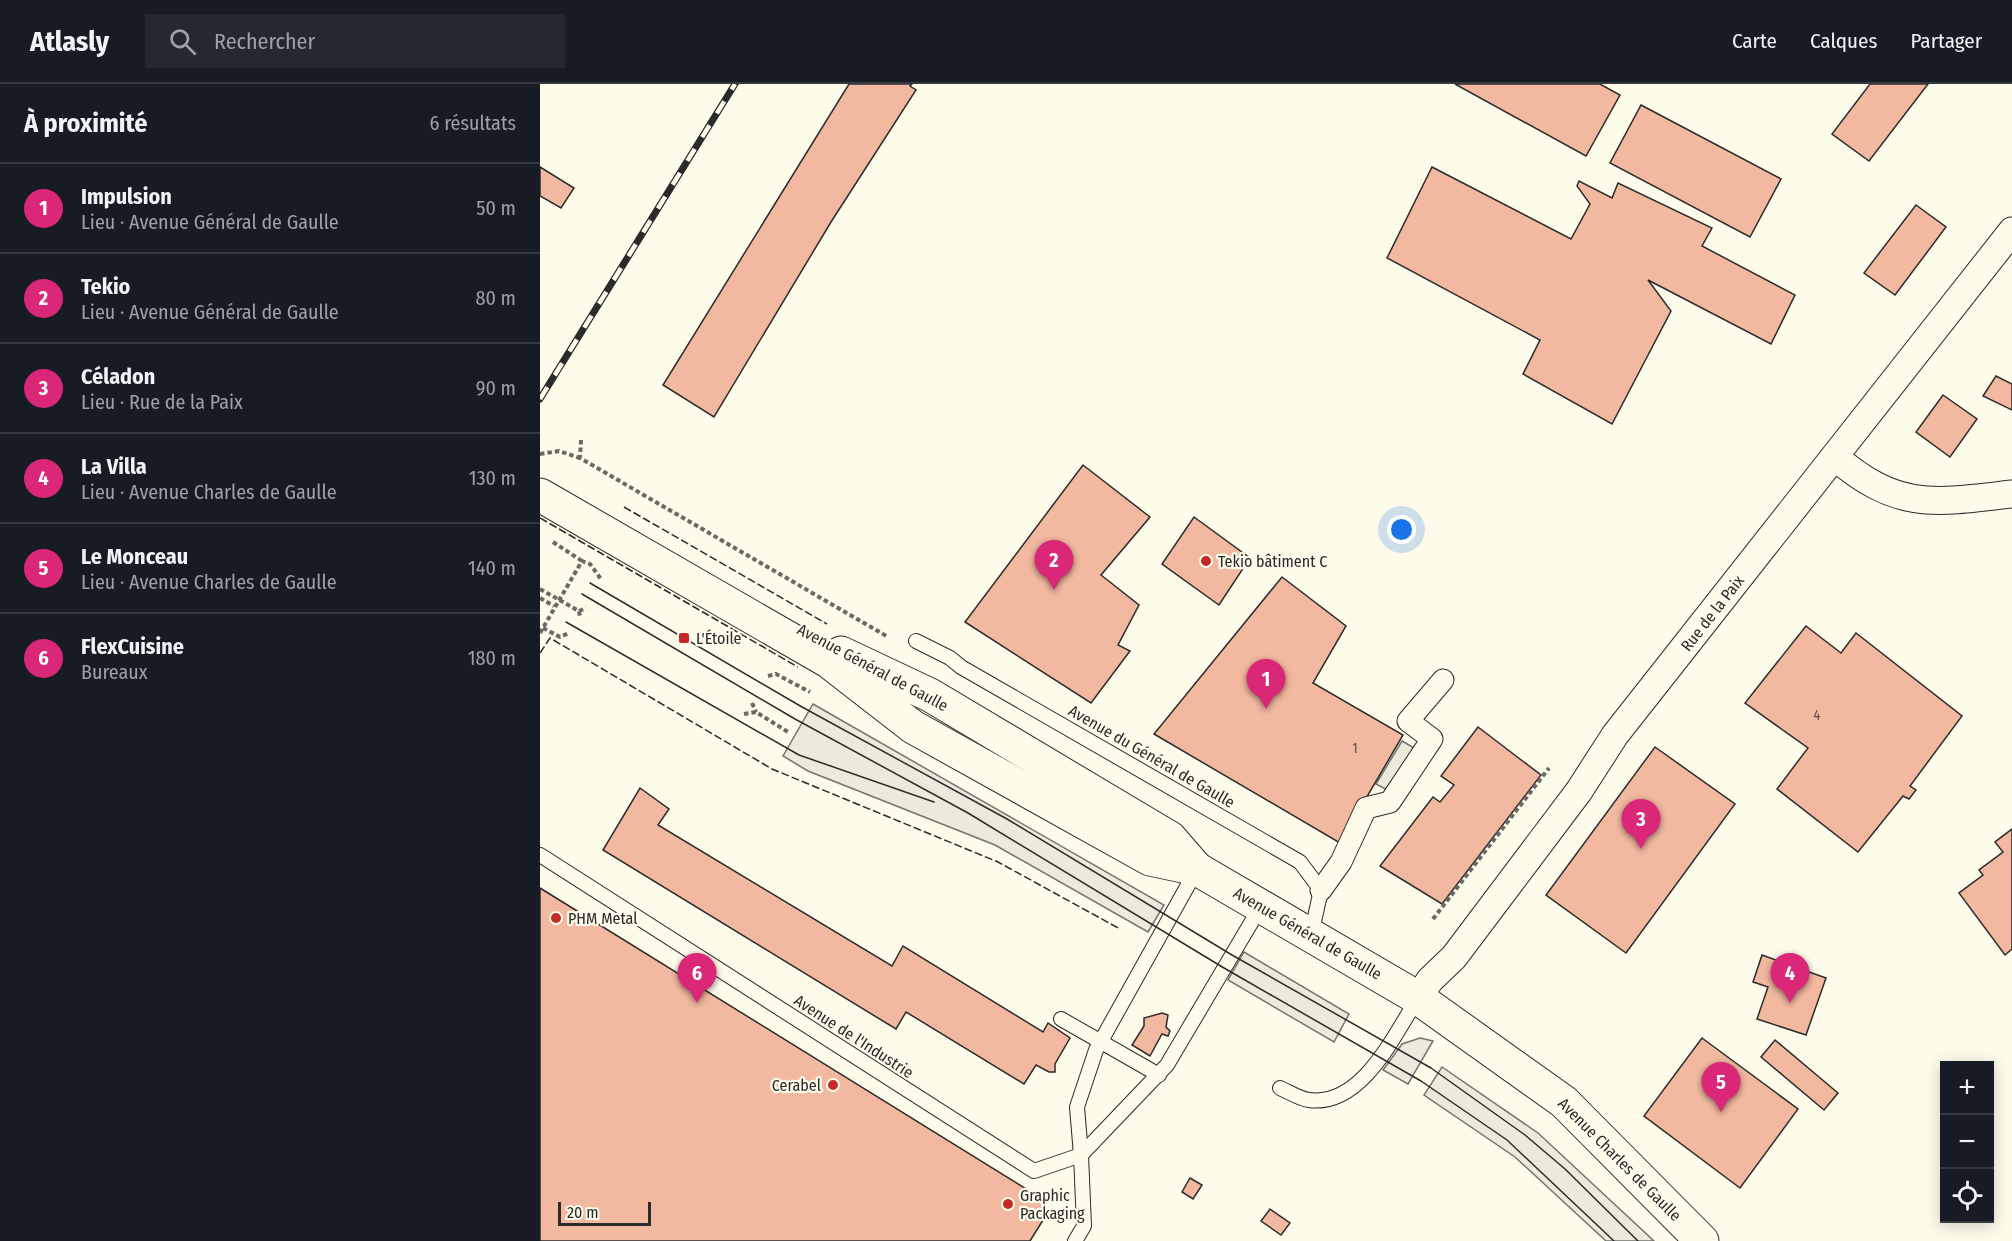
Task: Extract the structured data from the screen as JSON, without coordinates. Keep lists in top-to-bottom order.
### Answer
{
  "streets": {
    "main road": ["Avenue Général de Gaulle", "Avenue Charles de Gaulle"],
    "street": ["Rue de la Paix"],
    "lane": ["Avenue du Général de Gaulle", "Avenue de l'Industrie"]
  },
  "crossings": [
    ["Rue de la Paix", "Avenue Général de Gaulle"],
    ["Rue de la Paix", "Avenue Charles de Gaulle"],
    ["Avenue Général de Gaulle", "Avenue Charles de Gaulle"]
  ],
  "places": {
    "other": [
      "Tekio bâtiment C",
      "PHM Metal",
      "Cerabel",
      "Graphic Packaging"
    ],
    "transit": ["L'Étoile"]
  },
  "house_numbers": ["4", "1"],
  "scale_bar": "20 m",
  "page": {
    "header": "Atlasly",
    "search": "Rechercher",
    "nav": ["Carte", "Calques", "Partager"],
    "heading": ["À proximité", "6 résultats"],
    "list": [
      {
        "mark": "1",
        "name": "Impulsion",
        "note": "Lieu · Avenue Général de Gaulle",
        "value": "50 m"
      },
      {
        "mark": "2",
        "name": "Tekio",
        "note": "Lieu · Avenue Général de Gaulle",
        "value": "80 m"
      },
      {
        "mark": "3",
        "name": "Céladon",
        "note": "Lieu · Rue de la Paix",
        "value": "90 m"
      },
      {
        "mark": "4",
        "name": "La Villa",
        "note": "Lieu · Avenue Charles de Gaulle",
        "value": "130 m"
      },
      {
        "mark": "5",
        "name": "Le Monceau",
        "note": "Lieu · Avenue Charles de Gaulle",
        "value": "140 m"
      },
      {
        "mark": "6",
        "name": "FlexCuisine",
        "note": "Bureaux",
        "value": "180 m"
      }
    ],
    "pins": [
      "2",
      "1",
      "3",
      "4",
      "6",
      "5"
    ],
    "map_buttons": ["+", "−"],
    "scale": "20 m"
  }
}
